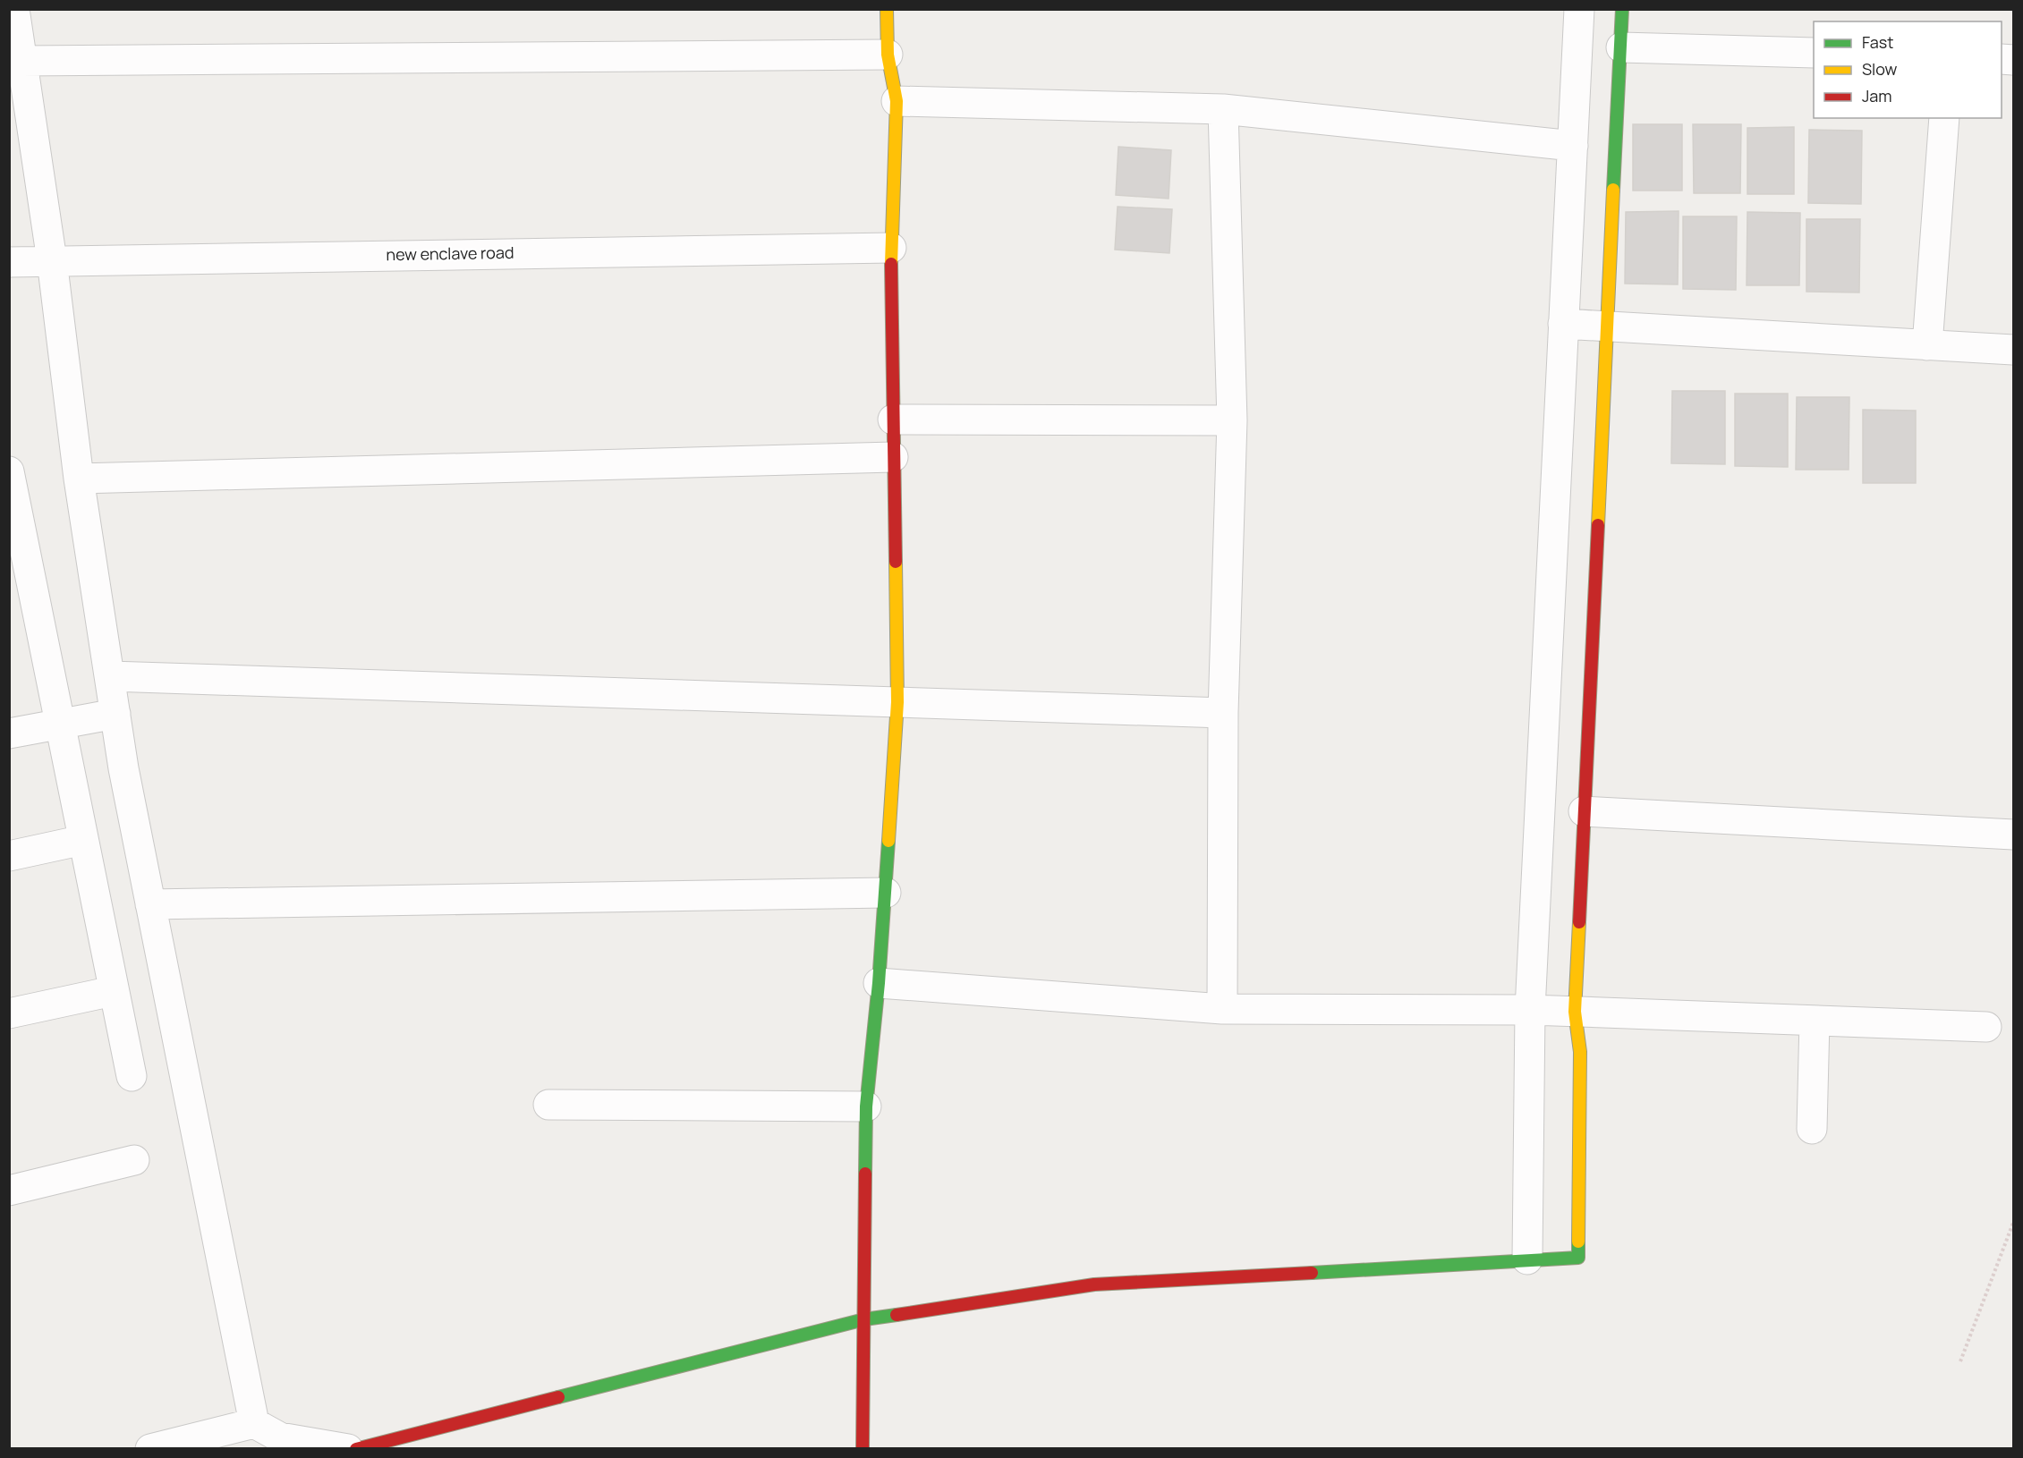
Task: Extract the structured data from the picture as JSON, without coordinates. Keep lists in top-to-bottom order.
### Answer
{
  "streets": {
    "street": ["new enclave road"]
  },
  "legend": ["Fast", "Slow", "Jam"]
}
